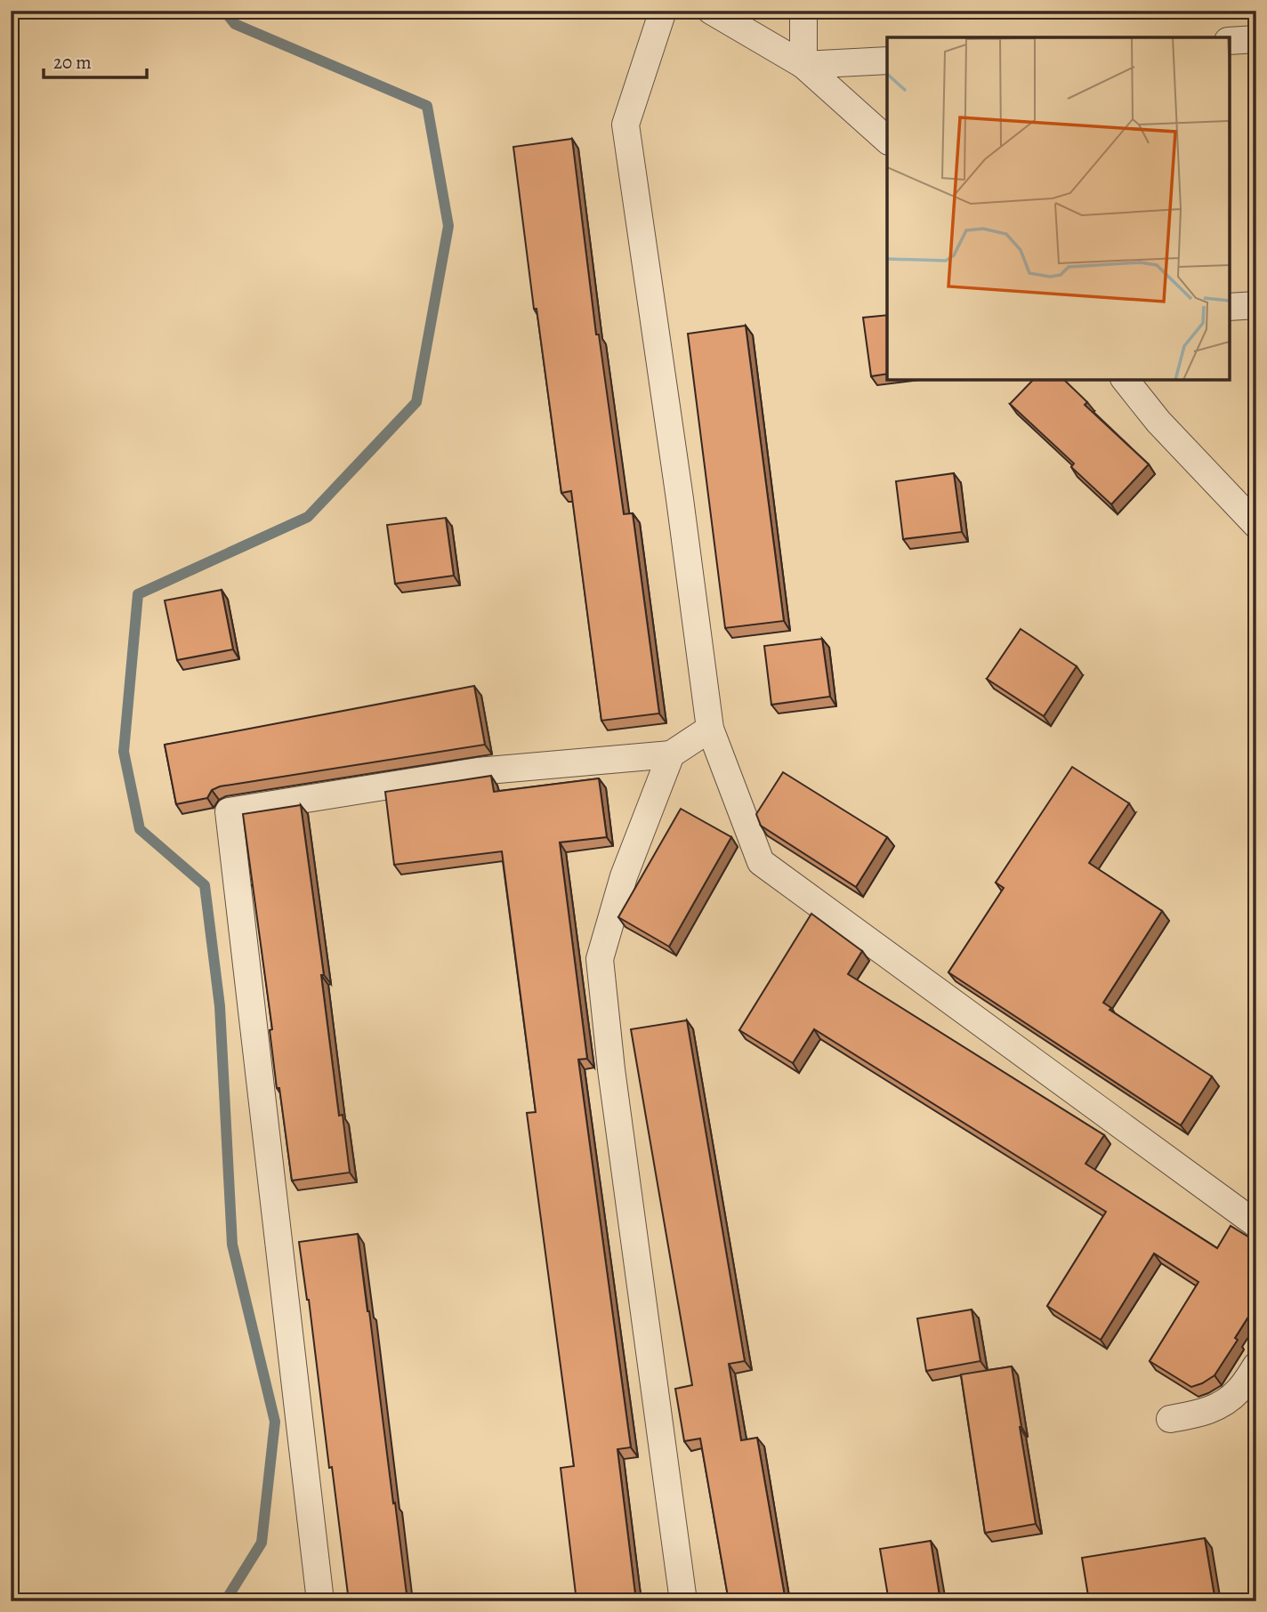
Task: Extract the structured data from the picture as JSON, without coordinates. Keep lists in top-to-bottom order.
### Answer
{
  "scale_bar": "20 m"
}
